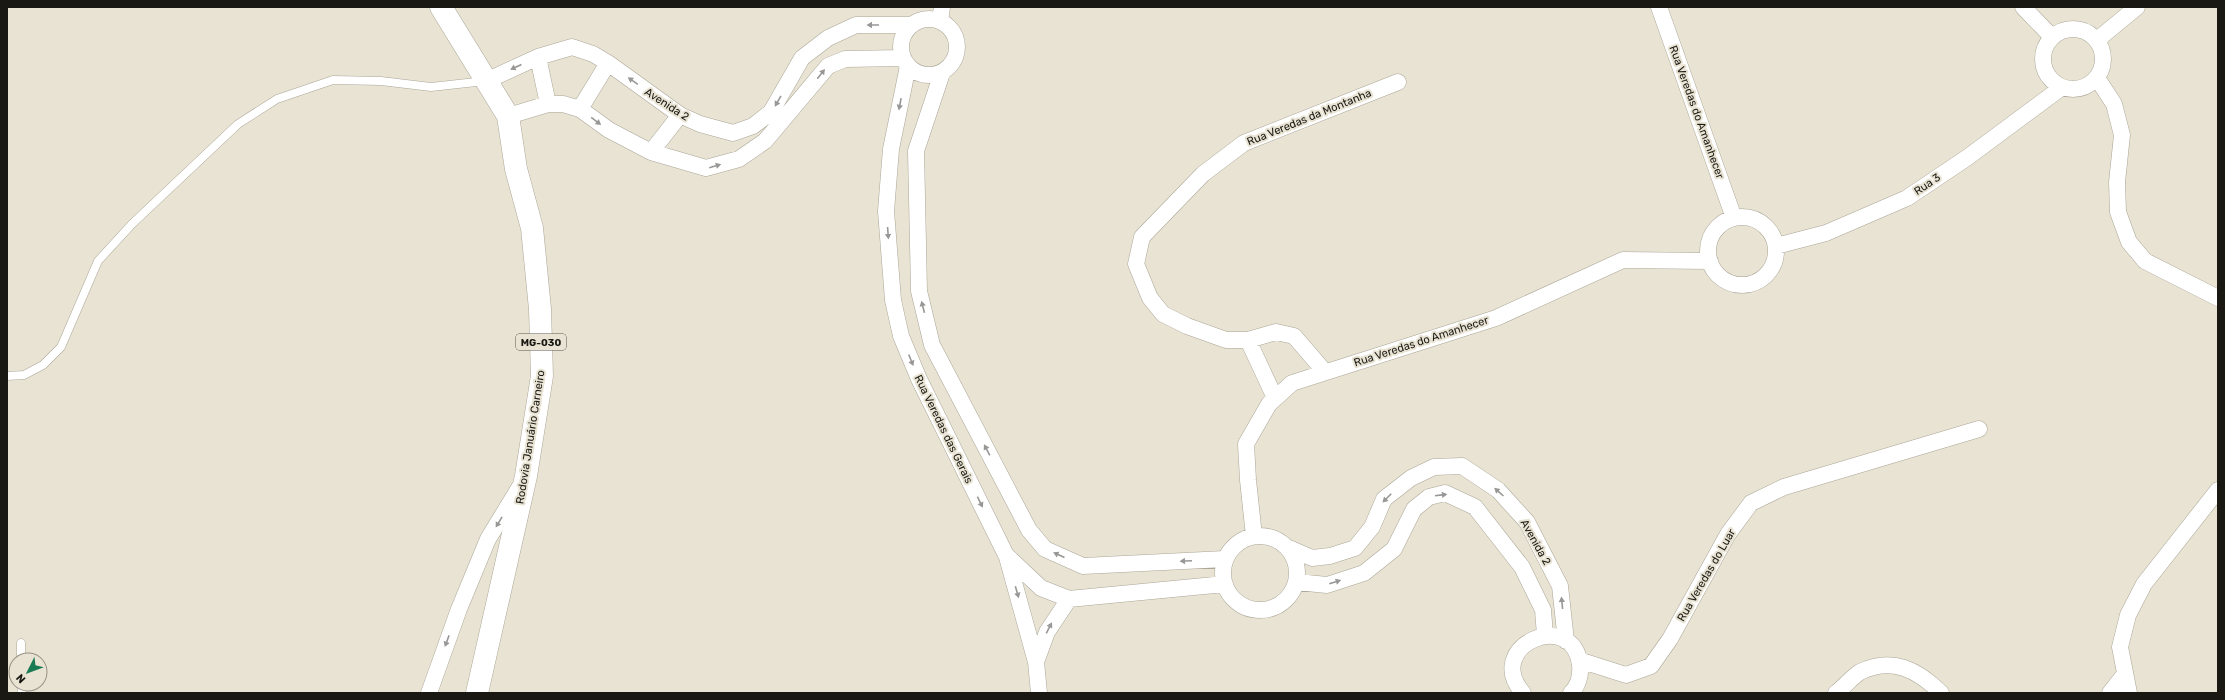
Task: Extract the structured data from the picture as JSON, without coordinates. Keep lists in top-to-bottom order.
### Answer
{
  "streets": {
    "highway": ["MG-030", "Rodovia Januário Carneiro"],
    "street": [
      "Avenida 2",
      "Rua Veredas do Amanhecer",
      "Rua Veredas da Montanha",
      "Rua 3",
      "Rua Veredas das Gerais",
      "Rua Veredas do Luar"
    ]
  },
  "crossings": [
    ["Avenida 2", "Rua Veredas do Amanhecer"],
    ["Avenida 2", "Rua Veredas das Gerais"],
    ["Avenida 2", "Rodovia Januário Carneiro"],
    ["Rua Veredas do Amanhecer", "Rua Veredas da Montanha"],
    ["Rua Veredas do Amanhecer", "Rua 3"],
    ["Rua Veredas do Amanhecer", "Rua Veredas das Gerais"]
  ],
  "one_way": ["Rua Veredas das Gerais"],
  "north": "bottom left"
}
